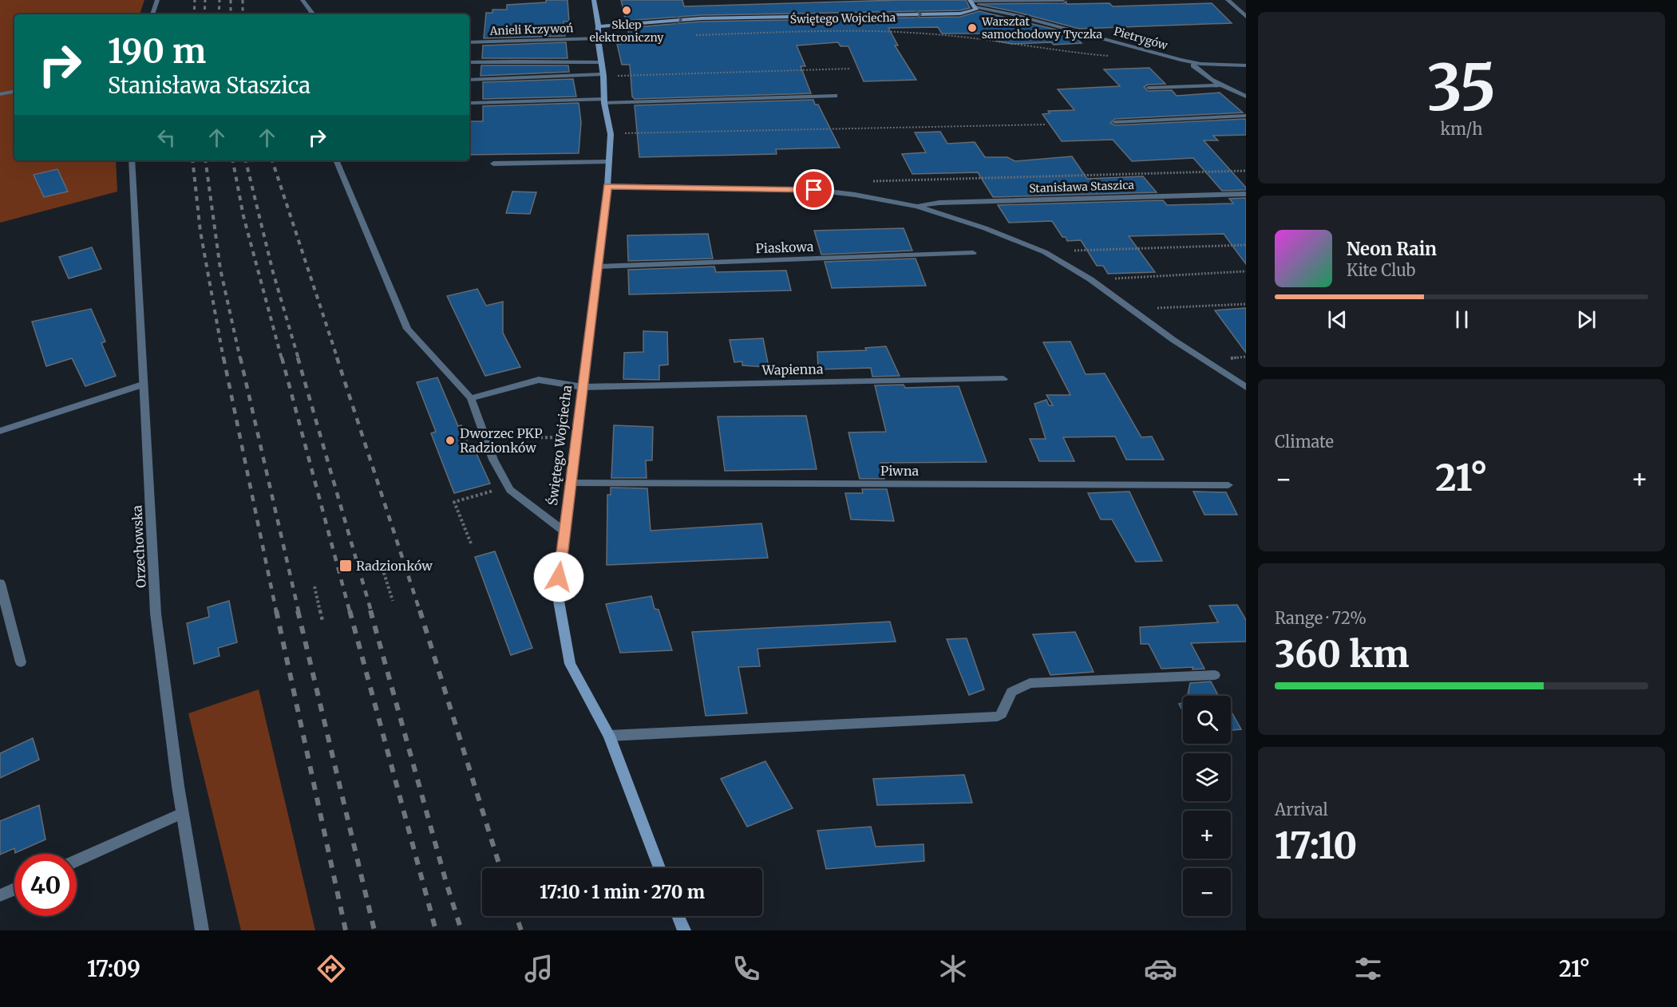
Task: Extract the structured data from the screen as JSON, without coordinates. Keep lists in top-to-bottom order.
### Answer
{
  "streets": {
    "street": [
      "Świętego Wojciecha",
      "Anieli Krzywoń",
      "Pietrygów",
      "Stanisława Staszica",
      "Piaskowa",
      "Wapienna",
      "Piwna",
      "Orzechowska"
    ]
  },
  "crossings": [
    ["Świętego Wojciecha", "Anieli Krzywoń"],
    ["Świętego Wojciecha", "Stanisława Staszica"],
    ["Świętego Wojciecha", "Piaskowa"],
    ["Świętego Wojciecha", "Wapienna"],
    ["Świętego Wojciecha", "Piwna"]
  ],
  "places": {
    "other": ["Sklep elektroniczny", "Warsztat samochodowy Tyczka", "Dworzec PKP Radzionków"],
    "transit": ["Radzionków"]
  },
  "page": {
    "tile": [
      ["35", "km/h"],
      "Climate",
      ["Range · 72%", "360 km"],
      ["Arrival", "17:10"]
    ],
    "turn": ["190 m", "Stanisława Staszica"],
    "song": ["Neon Rain", "Kite Club"],
    "heat": ["−", "21°", "+"],
    "map_buttons": ["+", "−"],
    "limit": "40",
    "trip": "17:10 · 1 min · 270 m",
    "tabs": ["17:09", "21°"]
  }
}
